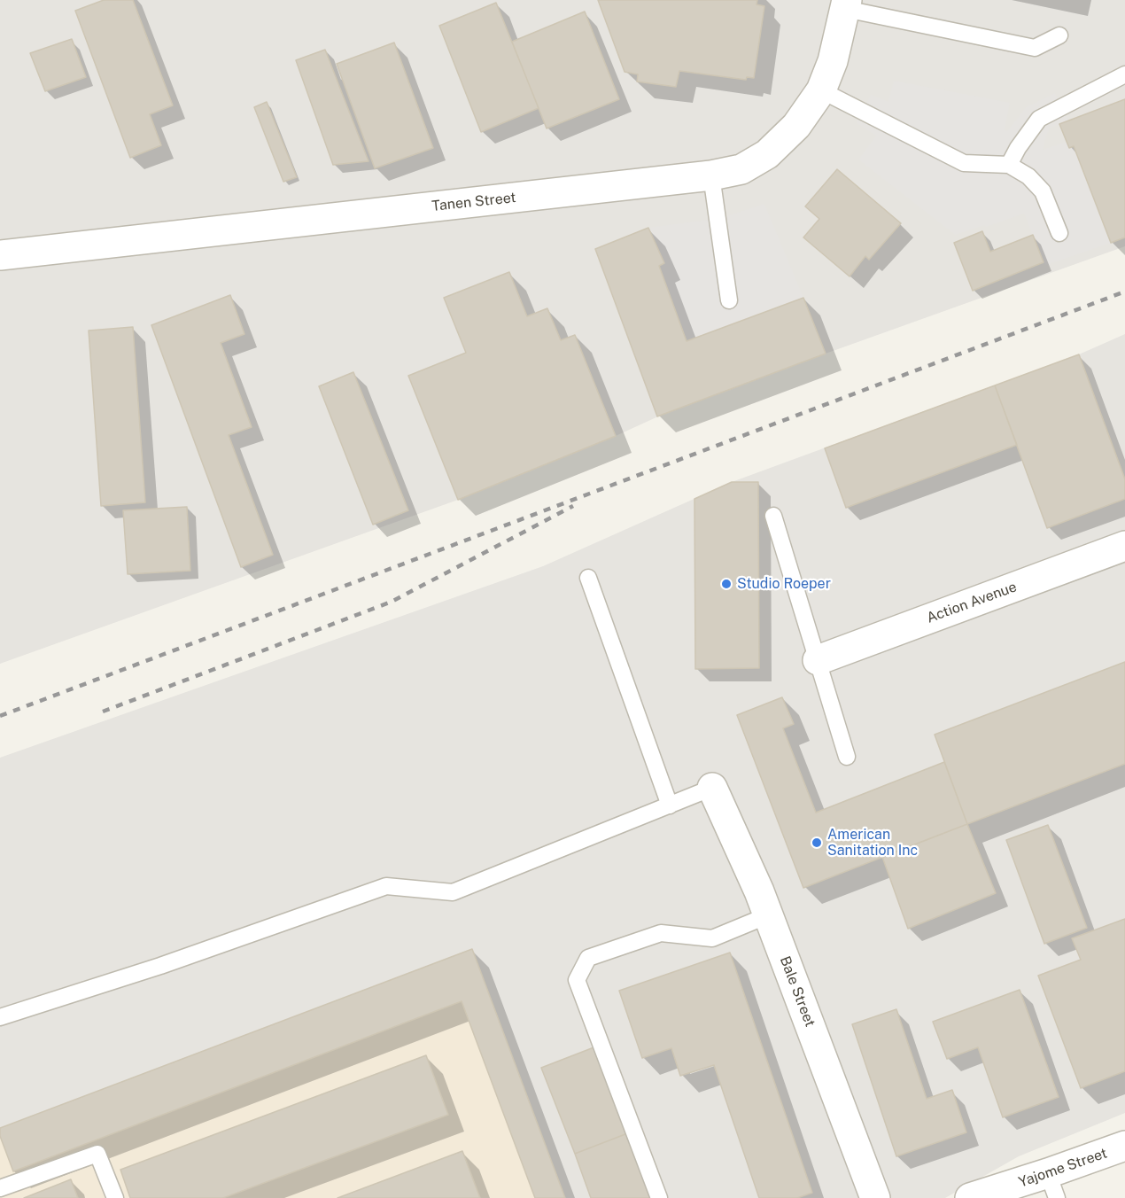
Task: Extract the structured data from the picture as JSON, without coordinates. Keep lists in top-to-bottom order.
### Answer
{
  "streets": {
    "street": [
      "Tanen Street",
      "Action Avenue",
      "Bale Street",
      "Yajome Street"
    ]
  },
  "places": ["Studio Roeper", "American Sanitation Inc"]
}
